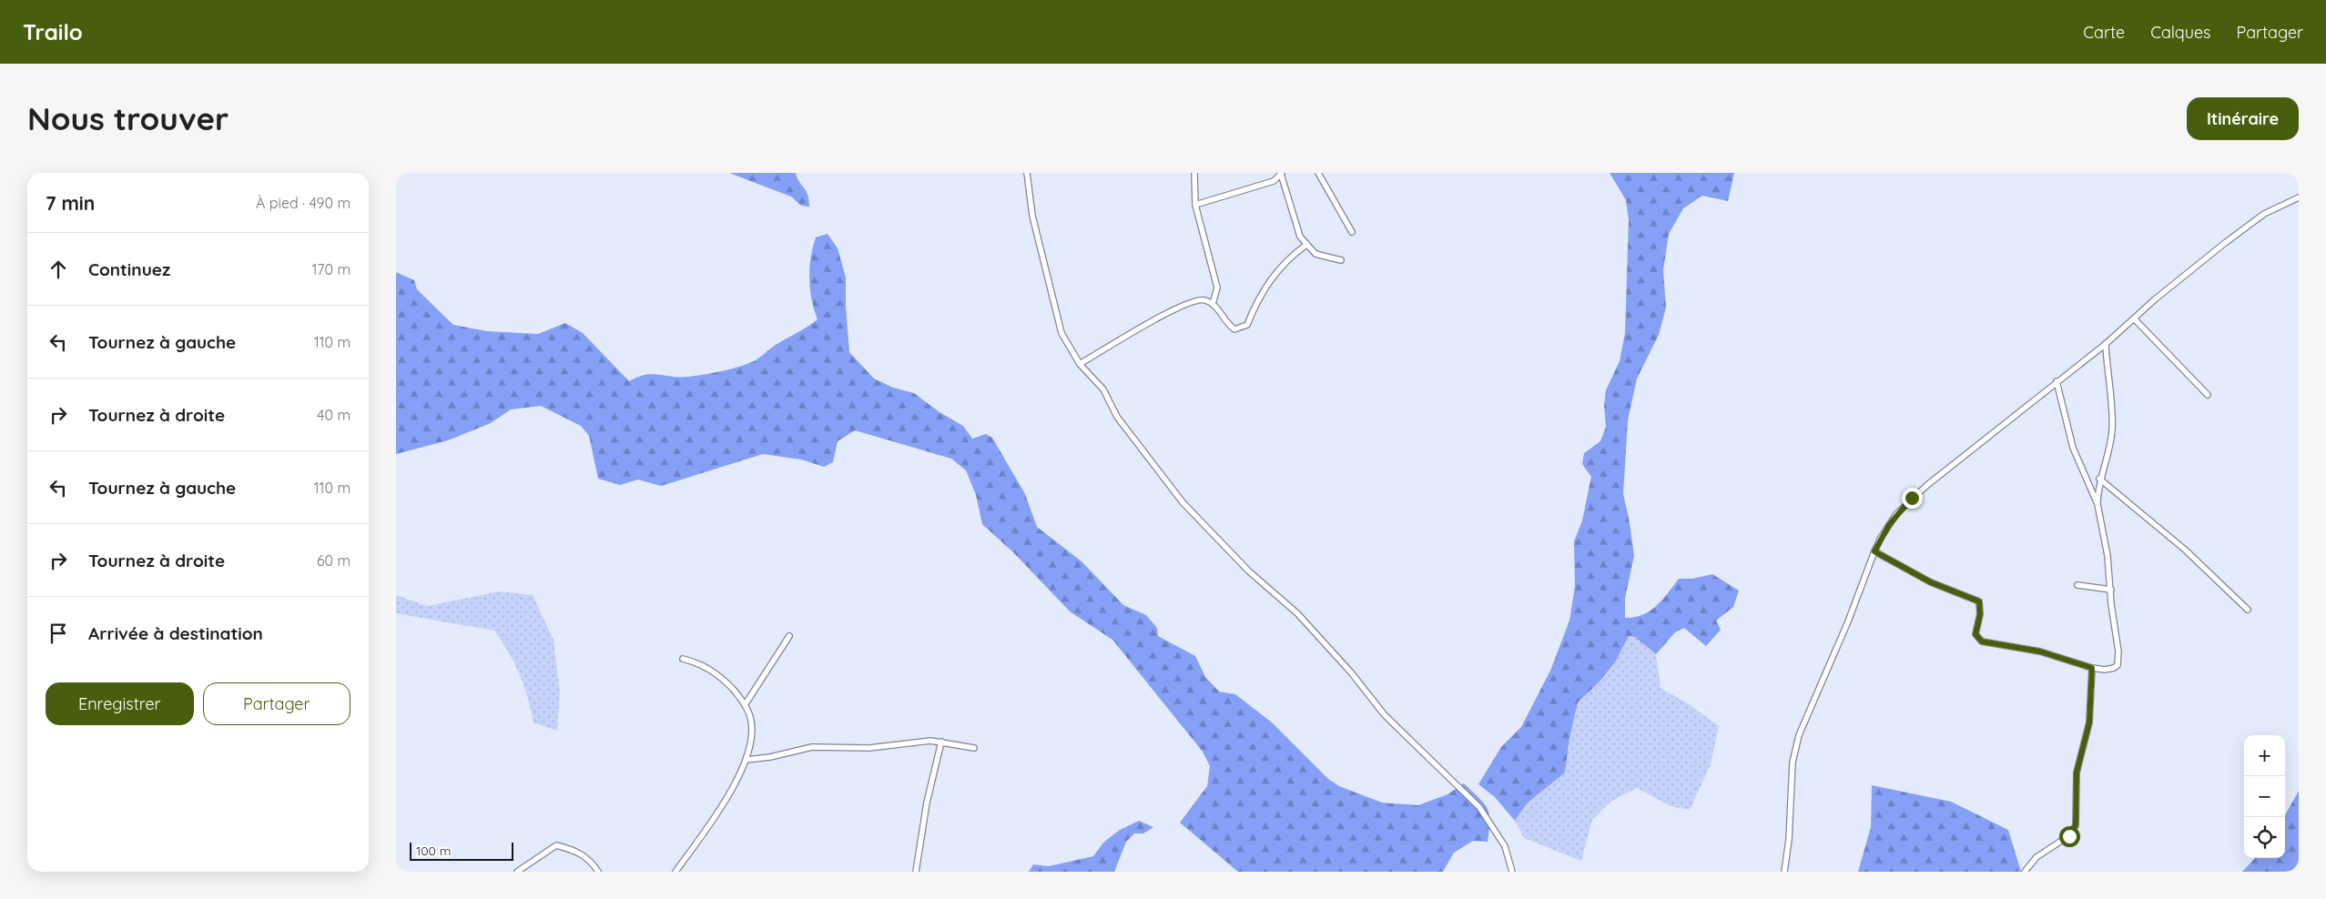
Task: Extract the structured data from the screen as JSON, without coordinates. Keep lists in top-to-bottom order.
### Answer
{
  "scale_bar": "100 m",
  "page": {
    "header": "Trailo",
    "nav": ["Carte", "Calques", "Partager"],
    "buttons": [
      "Itinéraire",
      ["Enregistrer", "Partager"]
    ],
    "title": "Nous trouver",
    "heading": ["7 min", "À pied · 490 m"],
    "list": [
      ["Continuez", "170 m"],
      ["Tournez à gauche", "110 m"],
      ["Tournez à droite", "40 m"],
      ["Tournez à gauche", "110 m"],
      ["Tournez à droite", "60 m"],
      "Arrivée à destination"
    ],
    "map_buttons": ["+", "−"],
    "scale": "100 m"
  }
}
